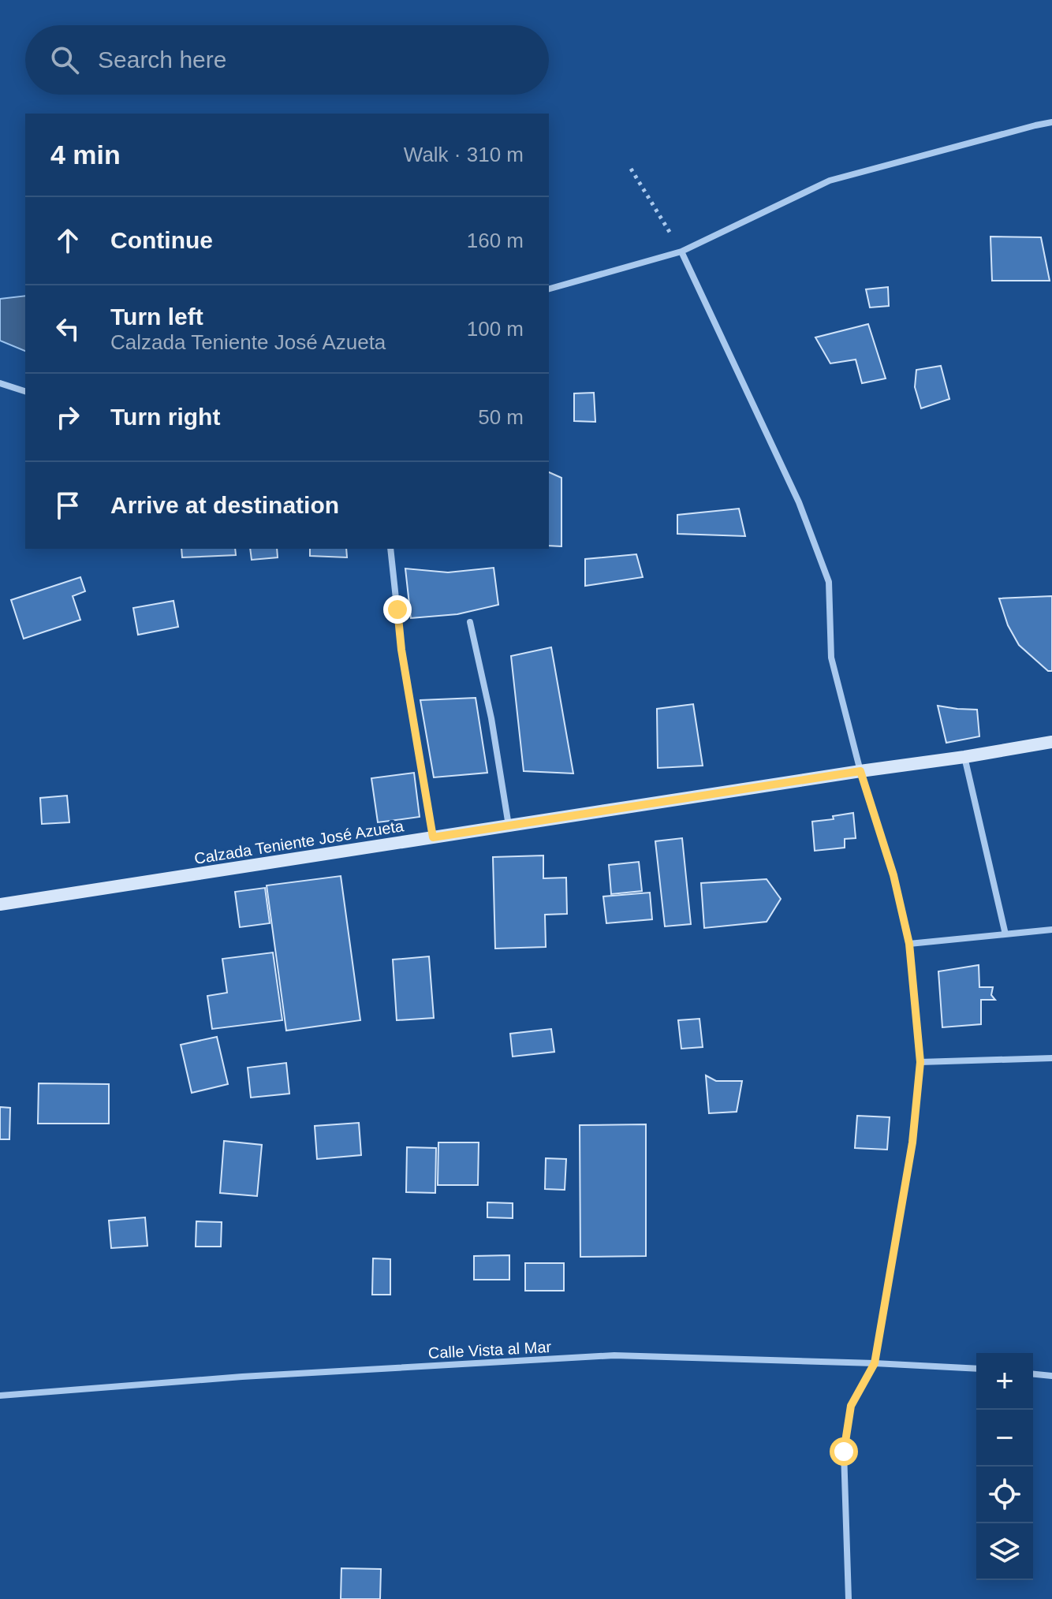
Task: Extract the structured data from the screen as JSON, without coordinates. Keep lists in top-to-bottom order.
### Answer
{
  "streets": {
    "main road": ["Calzada Teniente José Azueta"],
    "street": ["Calle Vista al Mar"]
  },
  "page": {
    "search": "Search here",
    "heading": ["4 min", "Walk · 310 m"],
    "list": [
      ["Continue", "160 m"],
      ["Turn left", "Calzada Teniente José Azueta", "100 m"],
      ["Turn right", "50 m"],
      "Arrive at destination"
    ],
    "map_buttons": ["+", "−"]
  }
}
